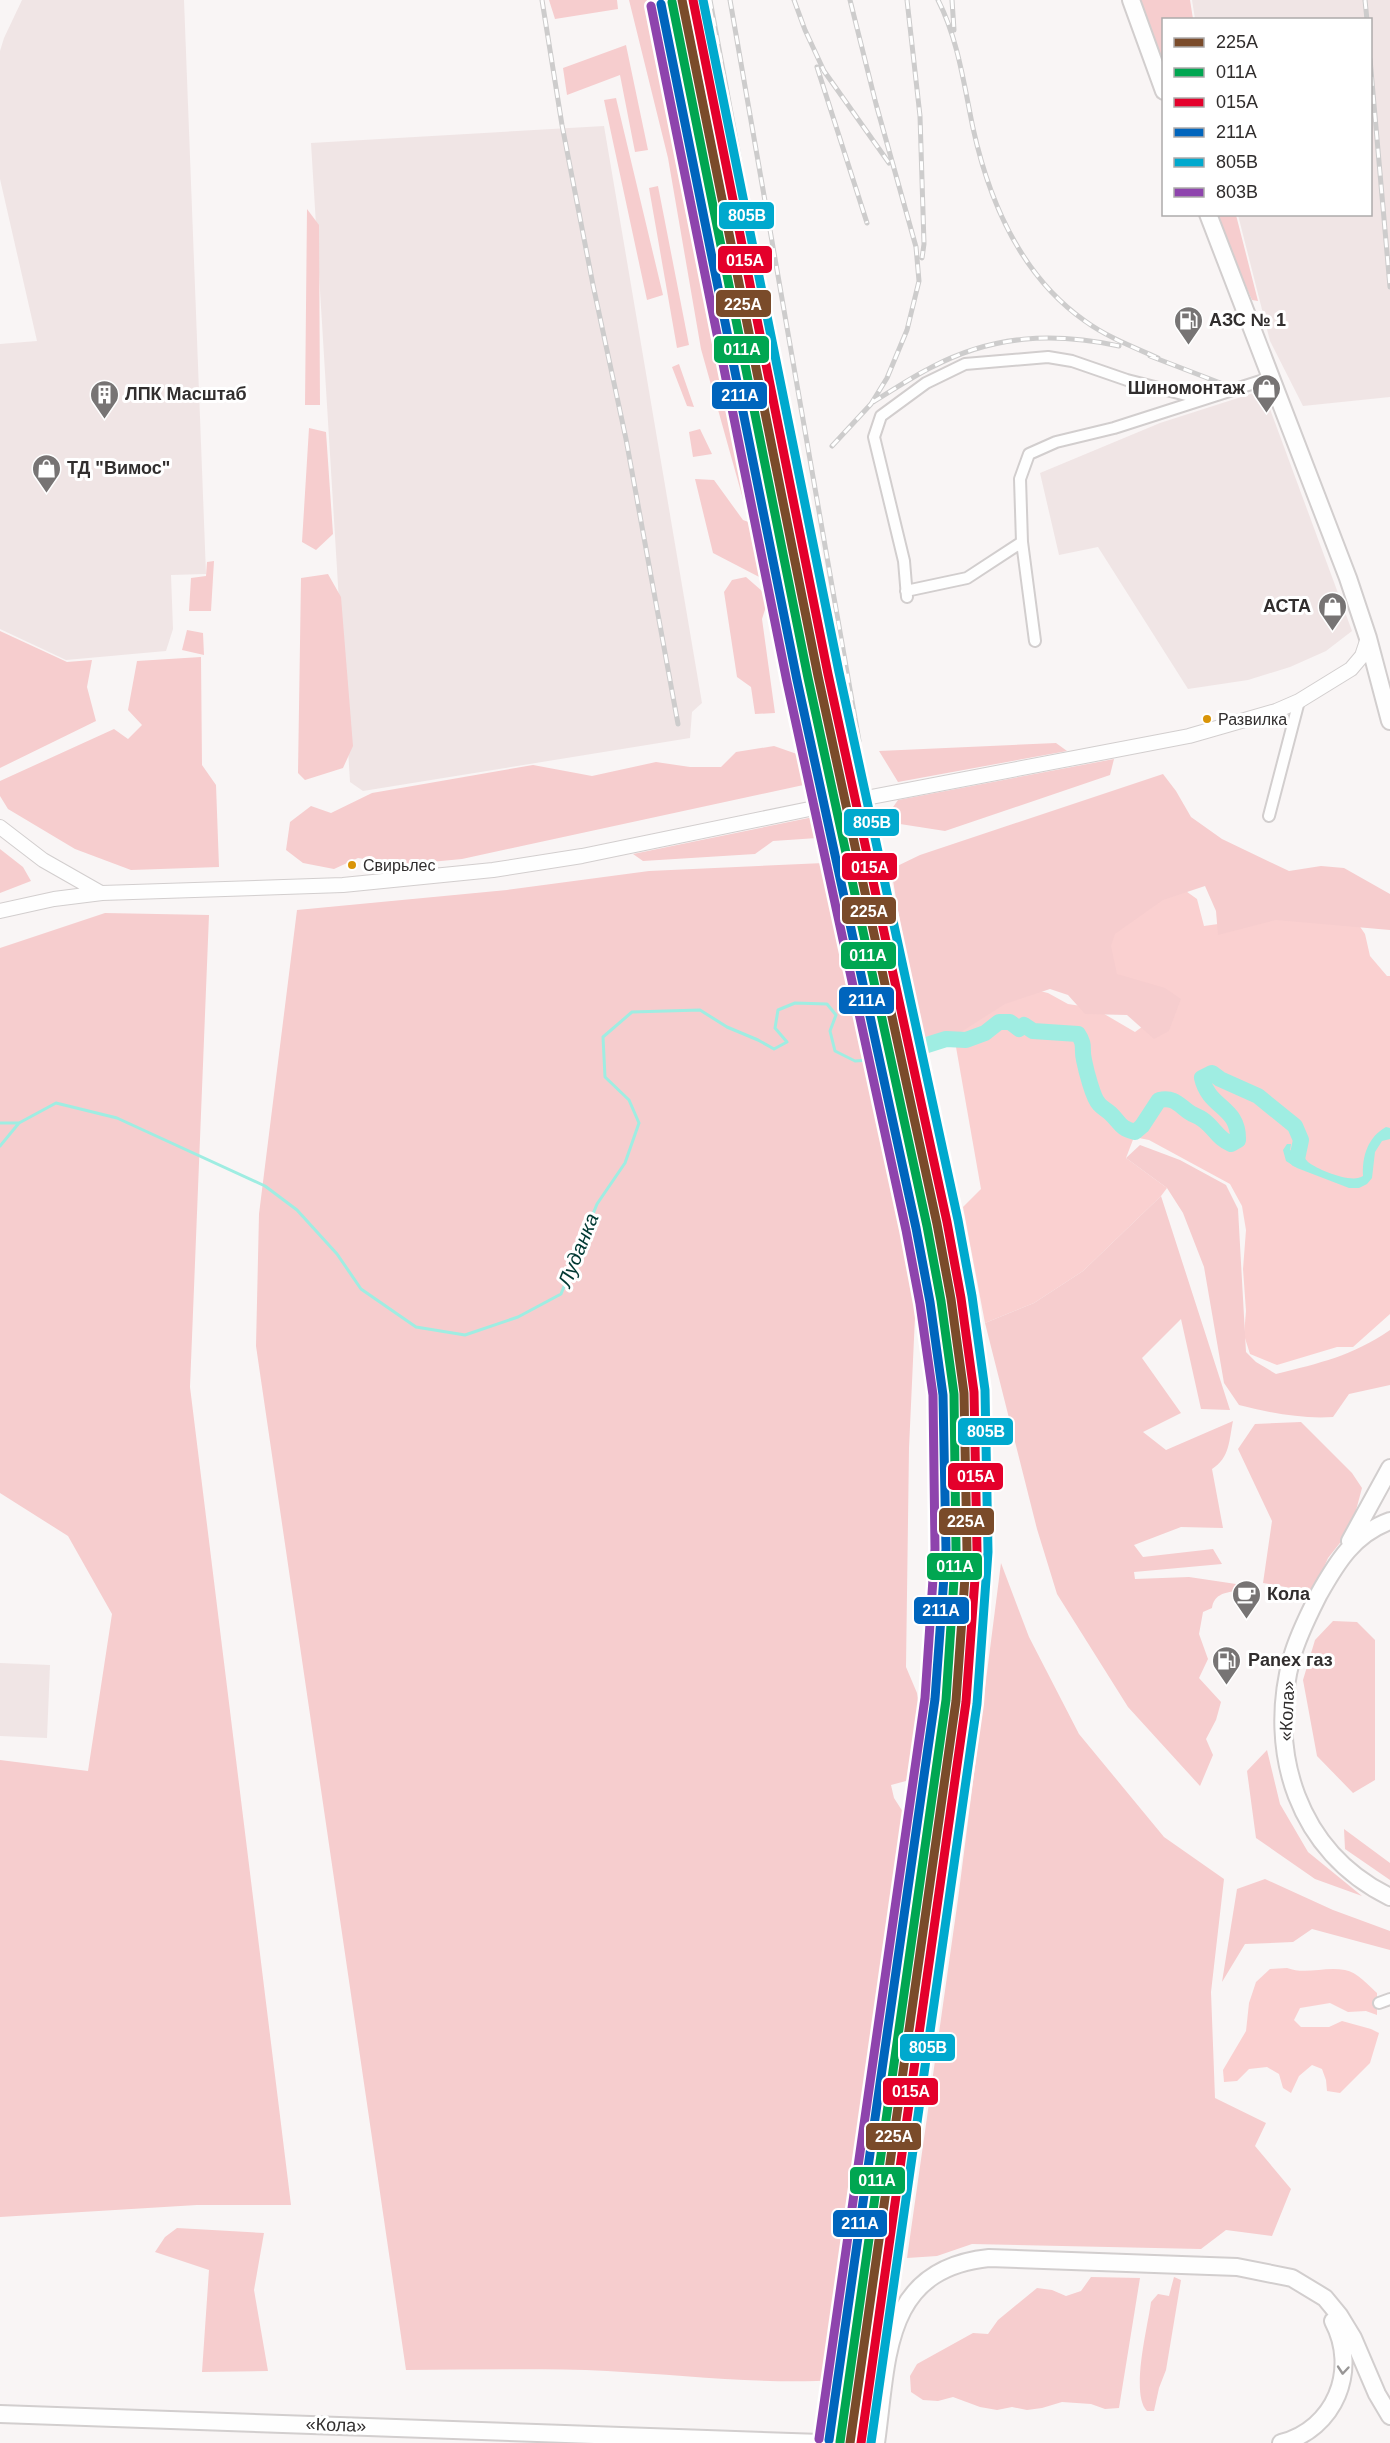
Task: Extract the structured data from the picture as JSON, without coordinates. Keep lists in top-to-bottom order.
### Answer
{
  "streets": {
    "main road": ["«Кола»"]
  },
  "water": ["Луданка"],
  "places": {
    "fuel station": ["АЗС № 1", "Panex газ"],
    "shop": ["Шиномонтаж", "ТД \"Вимос\"", "АСТА"],
    "building": ["ЛПК Масштаб"],
    "other": ["Развилка", "Свирьлес"],
    "cafe": ["Кола"]
  },
  "lines": [
    "transit line 225А",
    "transit line 015А",
    "transit line 805В",
    "transit line 011А",
    "transit line 211А",
    "transit line 803В"
  ],
  "legend": [
    "225А",
    "011А",
    "015А",
    "211А",
    "805В",
    "803В"
  ]
}
